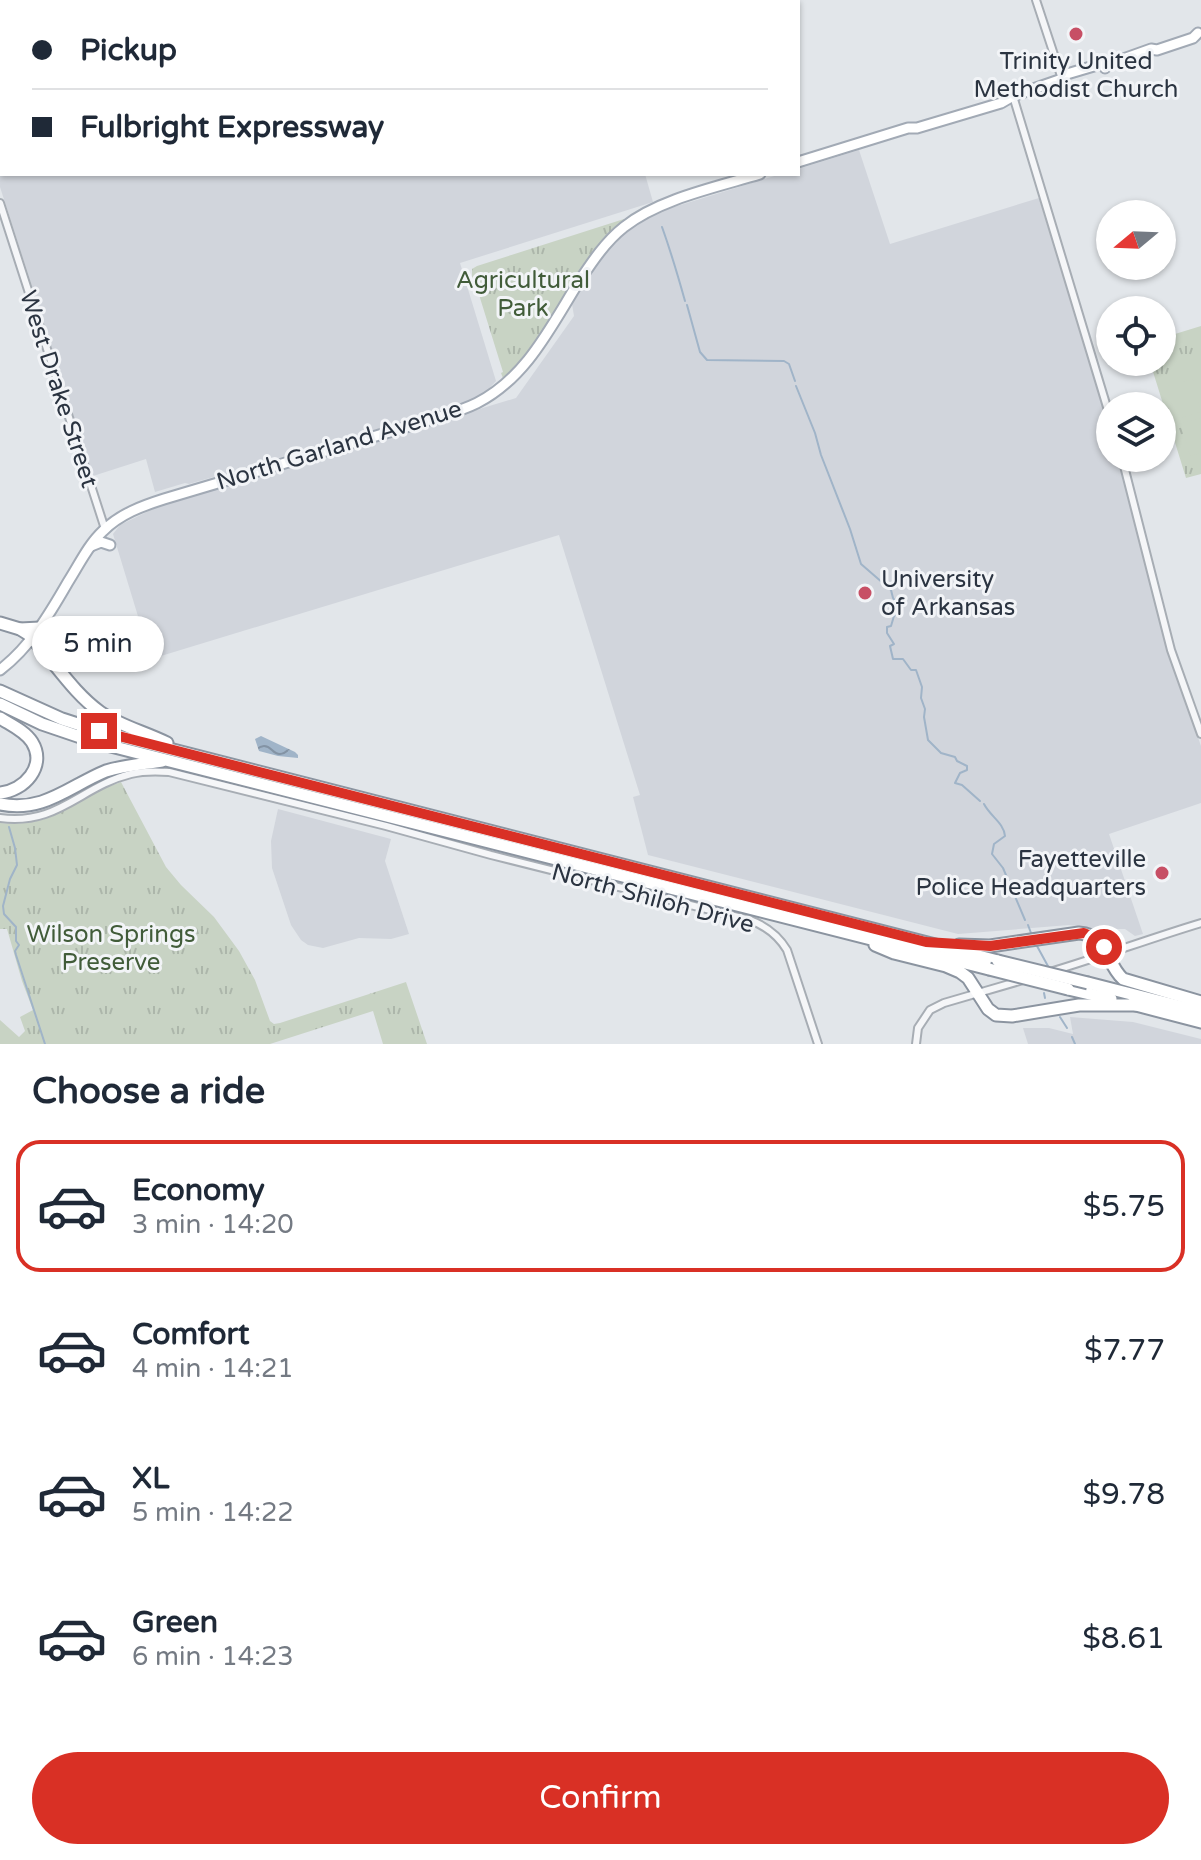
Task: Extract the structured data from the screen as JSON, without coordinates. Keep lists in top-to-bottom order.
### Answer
{
  "streets": {
    "main road": ["North Garland Avenue"],
    "street": ["West Drake Street", "North Shiloh Drive"]
  },
  "crossings": [
    ["West Drake Street", "North Garland Avenue"]
  ],
  "parks": ["Agricultural Park", "Wilson Springs Preserve"],
  "places": ["Trinity United Methodist Church", "University of Arkansas", "Fayetteville Police Headquarters"],
  "north": "left",
  "page": {
    "banner": ["Pickup", "Fulbright Expressway"],
    "bubble": "5 min",
    "heading": "Choose a ride",
    "list": [
      {
        "name": "Economy",
        "note": "3 min · 14:20",
        "value": "$5.75"
      },
      {
        "name": "Comfort",
        "note": "4 min · 14:21",
        "value": "$7.77"
      },
      {
        "name": "XL",
        "note": "5 min · 14:22",
        "value": "$9.78"
      },
      {
        "name": "Green",
        "note": "6 min · 14:23",
        "value": "$8.61"
      }
    ],
    "buttons": "Confirm"
  }
}
